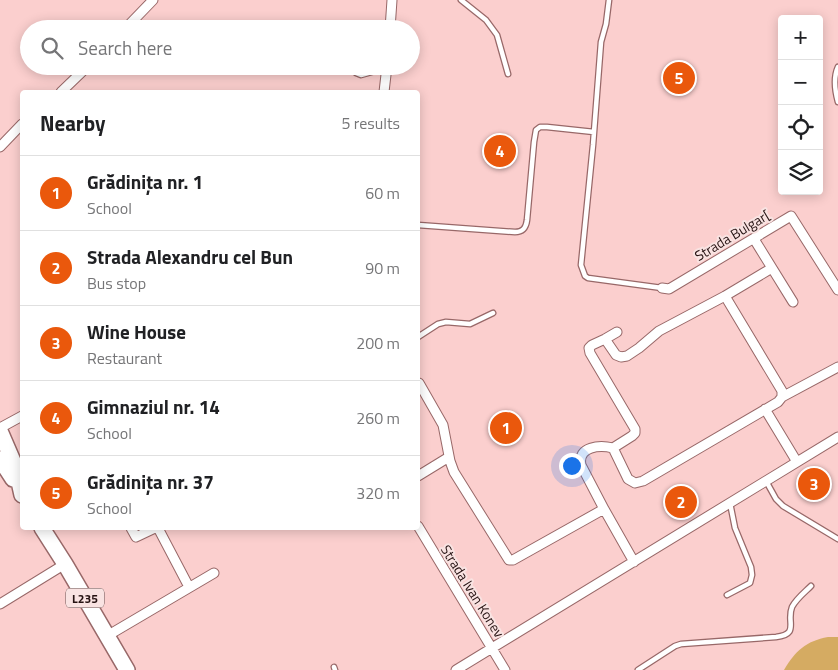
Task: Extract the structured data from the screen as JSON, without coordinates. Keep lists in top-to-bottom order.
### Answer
{
  "streets": {
    "main road": ["L235"],
    "street": ["Strada Bulgar[", "Strada Ivan Konev"]
  },
  "page": {
    "map_buttons": ["+", "−"],
    "search": "Search here",
    "pins": [
      "5",
      "4",
      "1",
      "3",
      "2"
    ],
    "heading": ["Nearby", "5 results"],
    "list": [
      {
        "mark": "1",
        "name": "Grădinița nr. 1",
        "note": "School",
        "value": "60 m"
      },
      {
        "mark": "2",
        "name": "Strada Alexandru cel Bun",
        "note": "Bus stop",
        "value": "90 m"
      },
      {
        "mark": "3",
        "name": "Wine House",
        "note": "Restaurant",
        "value": "200 m"
      },
      {
        "mark": "4",
        "name": "Gimnaziul nr. 14",
        "note": "School",
        "value": "260 m"
      },
      {
        "mark": "5",
        "name": "Grădinița nr. 37",
        "note": "School",
        "value": "320 m"
      }
    ]
  }
}
